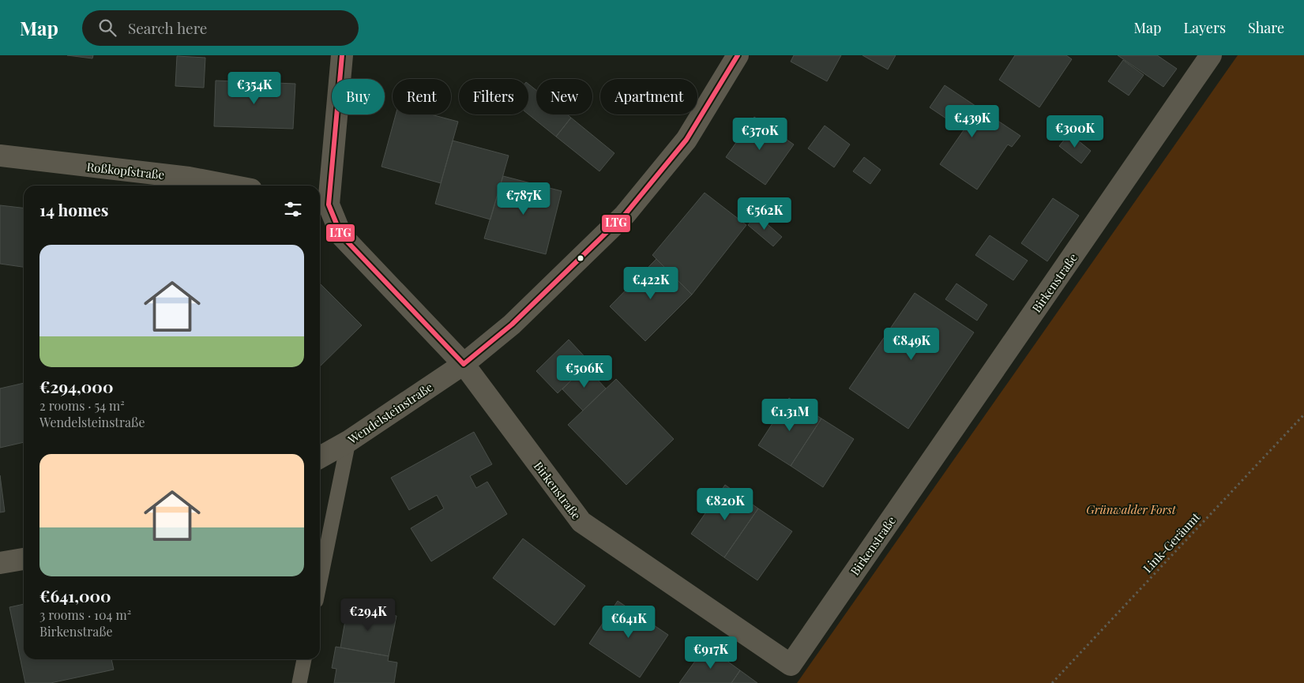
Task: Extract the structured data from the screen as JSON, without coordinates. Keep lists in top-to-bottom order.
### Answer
{
  "streets": {
    "street": ["Roßkopfstraße", "Birkenstraße", "Wendelsteinstraße"],
    "path": ["Link-Geräumt"]
  },
  "crossings": [
    ["Birkenstraße", "Wendelsteinstraße"]
  ],
  "parks": ["Grünwalder Forst"],
  "lines": ["transit line LTG"],
  "page": {
    "header": "Map",
    "search": "Search here",
    "nav": ["Map", "Layers", "Share"],
    "price": [
      "€354K",
      "€439K",
      "€300K",
      "€370K",
      "€787K",
      "€562K",
      "€422K",
      "€849K",
      "€506K",
      "€1.31M",
      "€820K",
      "€294K",
      "€641K",
      "€917K"
    ],
    "chip": [
      "Buy",
      "Rent",
      "Filters",
      "New",
      "Apartment"
    ],
    "heading": "14 homes",
    "list": [
      {
        "name": "€294,000",
        "note": "2 rooms · 54 m² · Wendelsteinstraße"
      },
      {
        "name": "€641,000",
        "note": "3 rooms · 104 m² · Birkenstraße"
      }
    ]
  }
}
